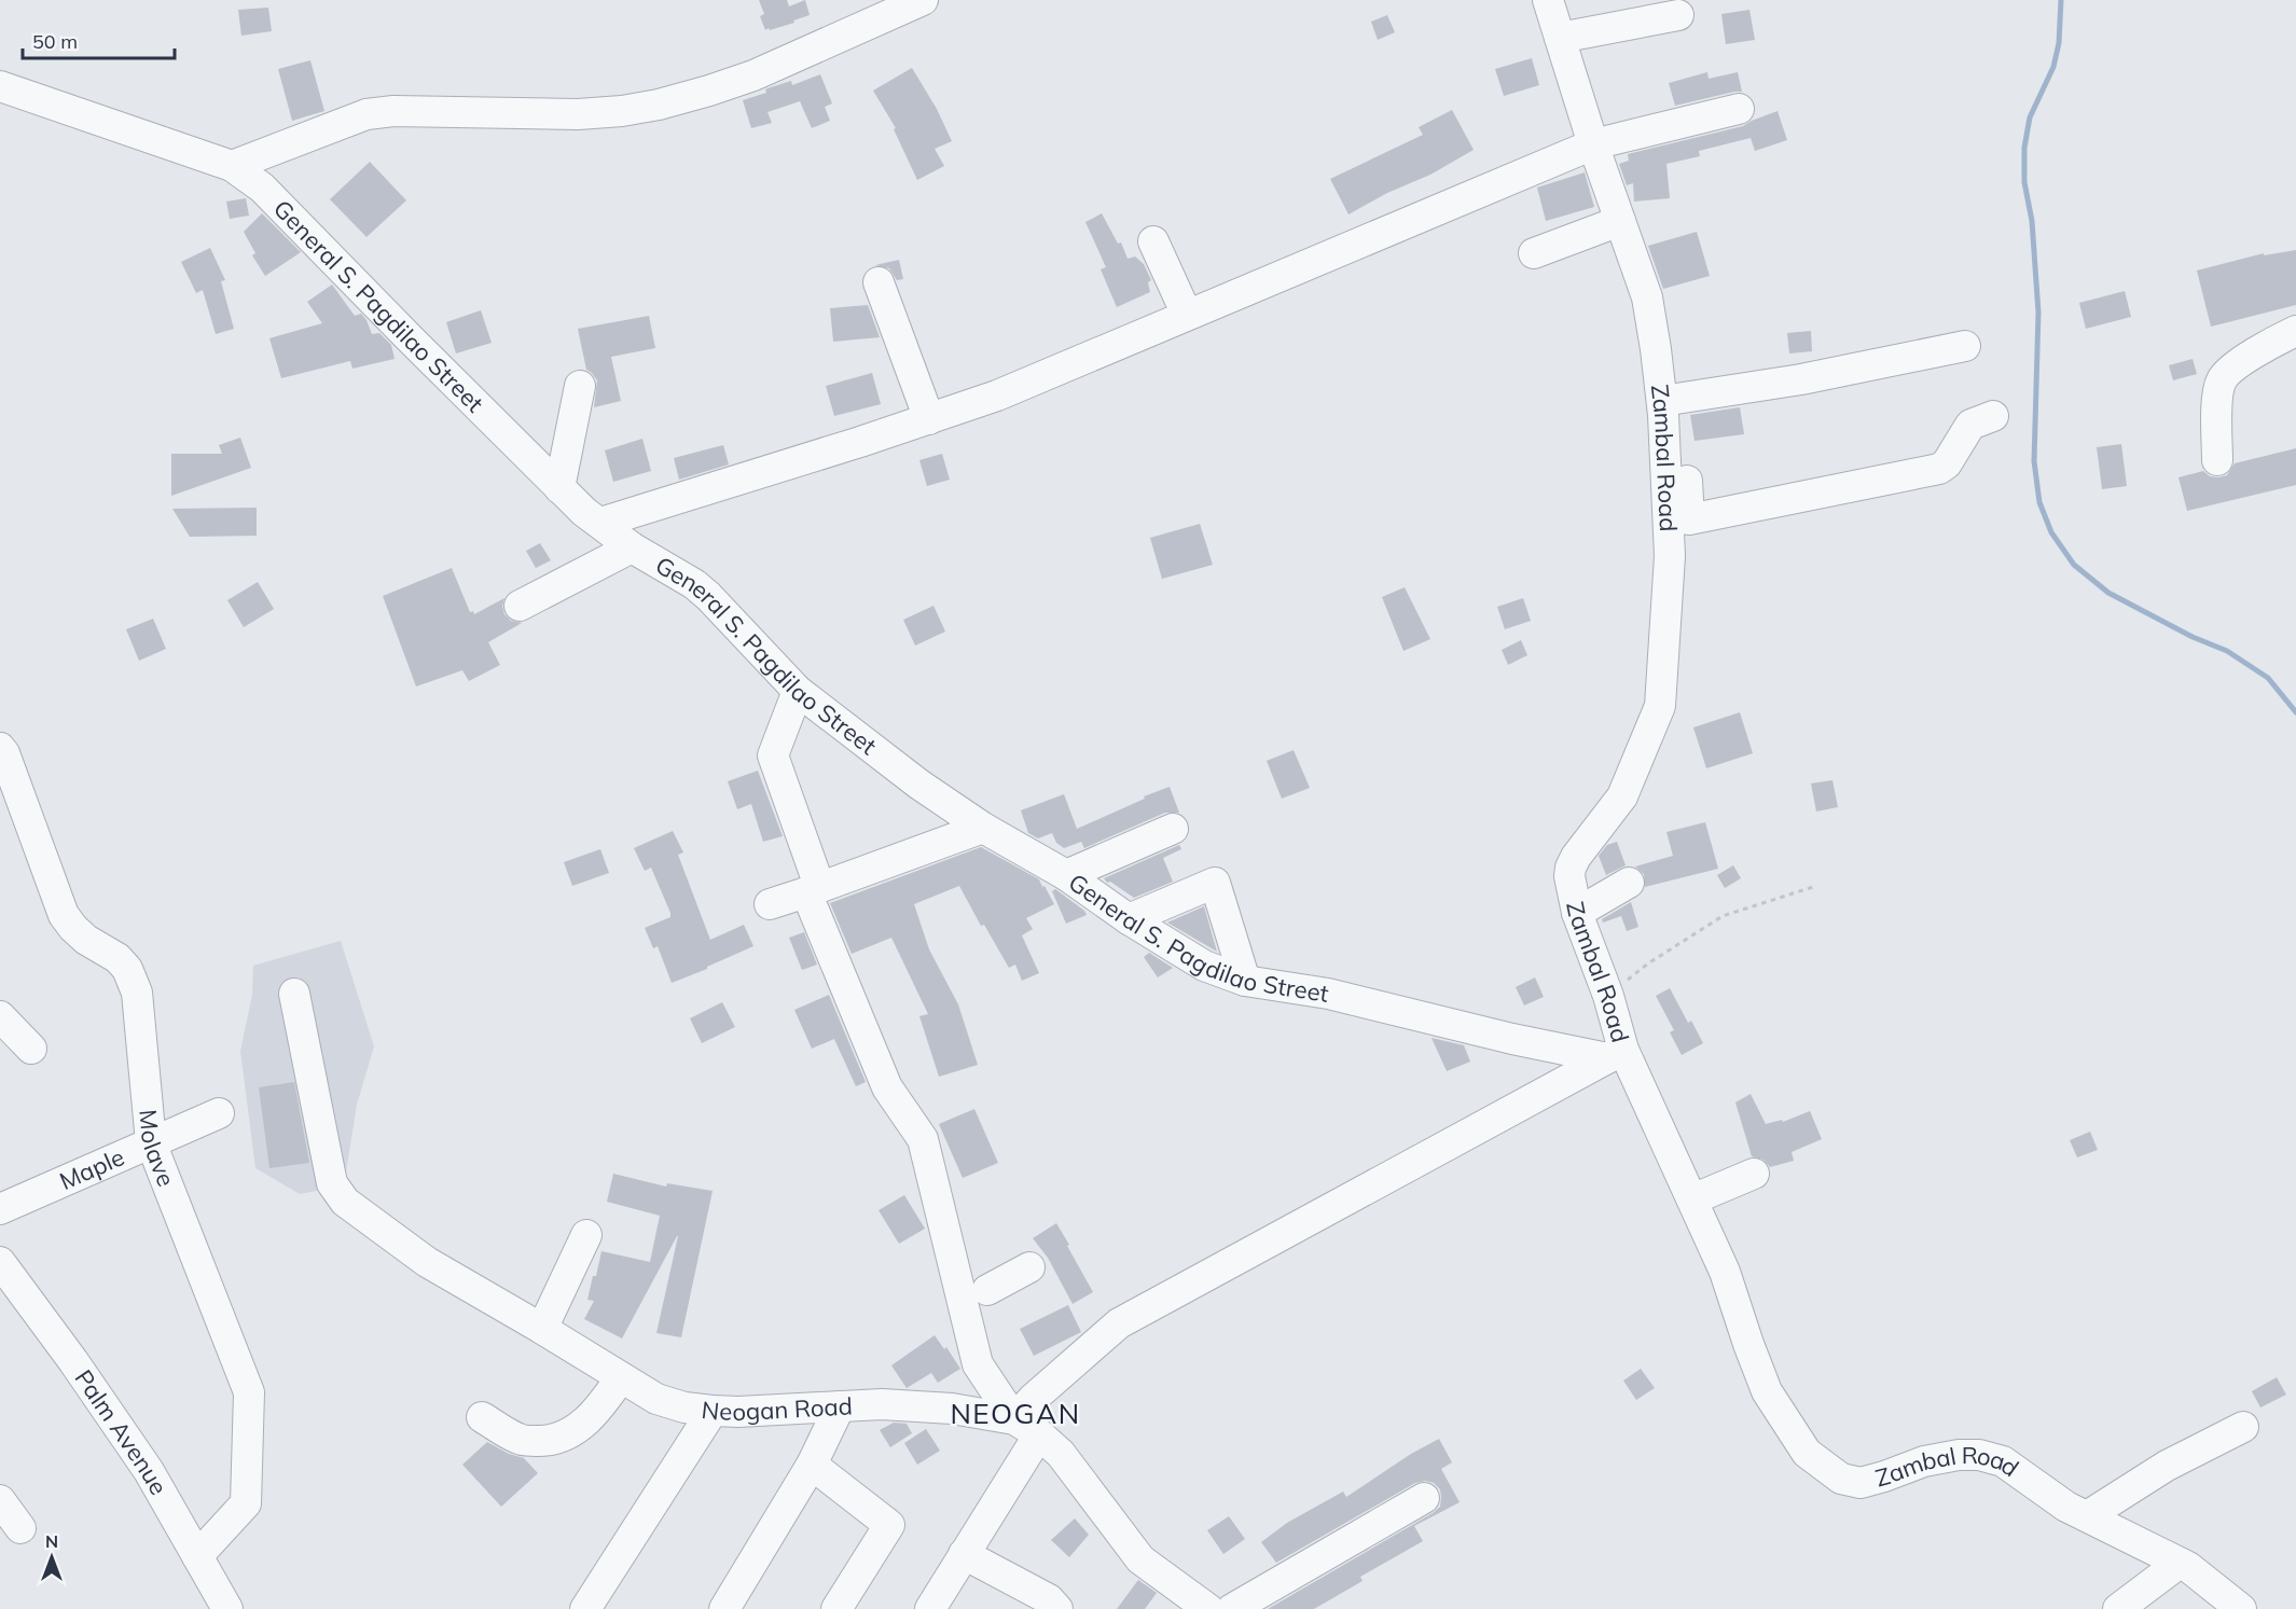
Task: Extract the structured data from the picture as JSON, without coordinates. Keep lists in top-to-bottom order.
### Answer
{
  "streets": {
    "street": [
      "General S. Pagdilao Street",
      "Zambal Road",
      "Molave",
      "Maple",
      "Neogan Road",
      "Palm Avenue"
    ]
  },
  "crossings": [
    ["General S. Pagdilao Street", "Zambal Road"],
    ["Molave", "Maple"],
    ["Molave", "Palm Avenue"]
  ],
  "districts": ["NEOGAN"],
  "scale_bar": "50 m",
  "north": "top"
}
